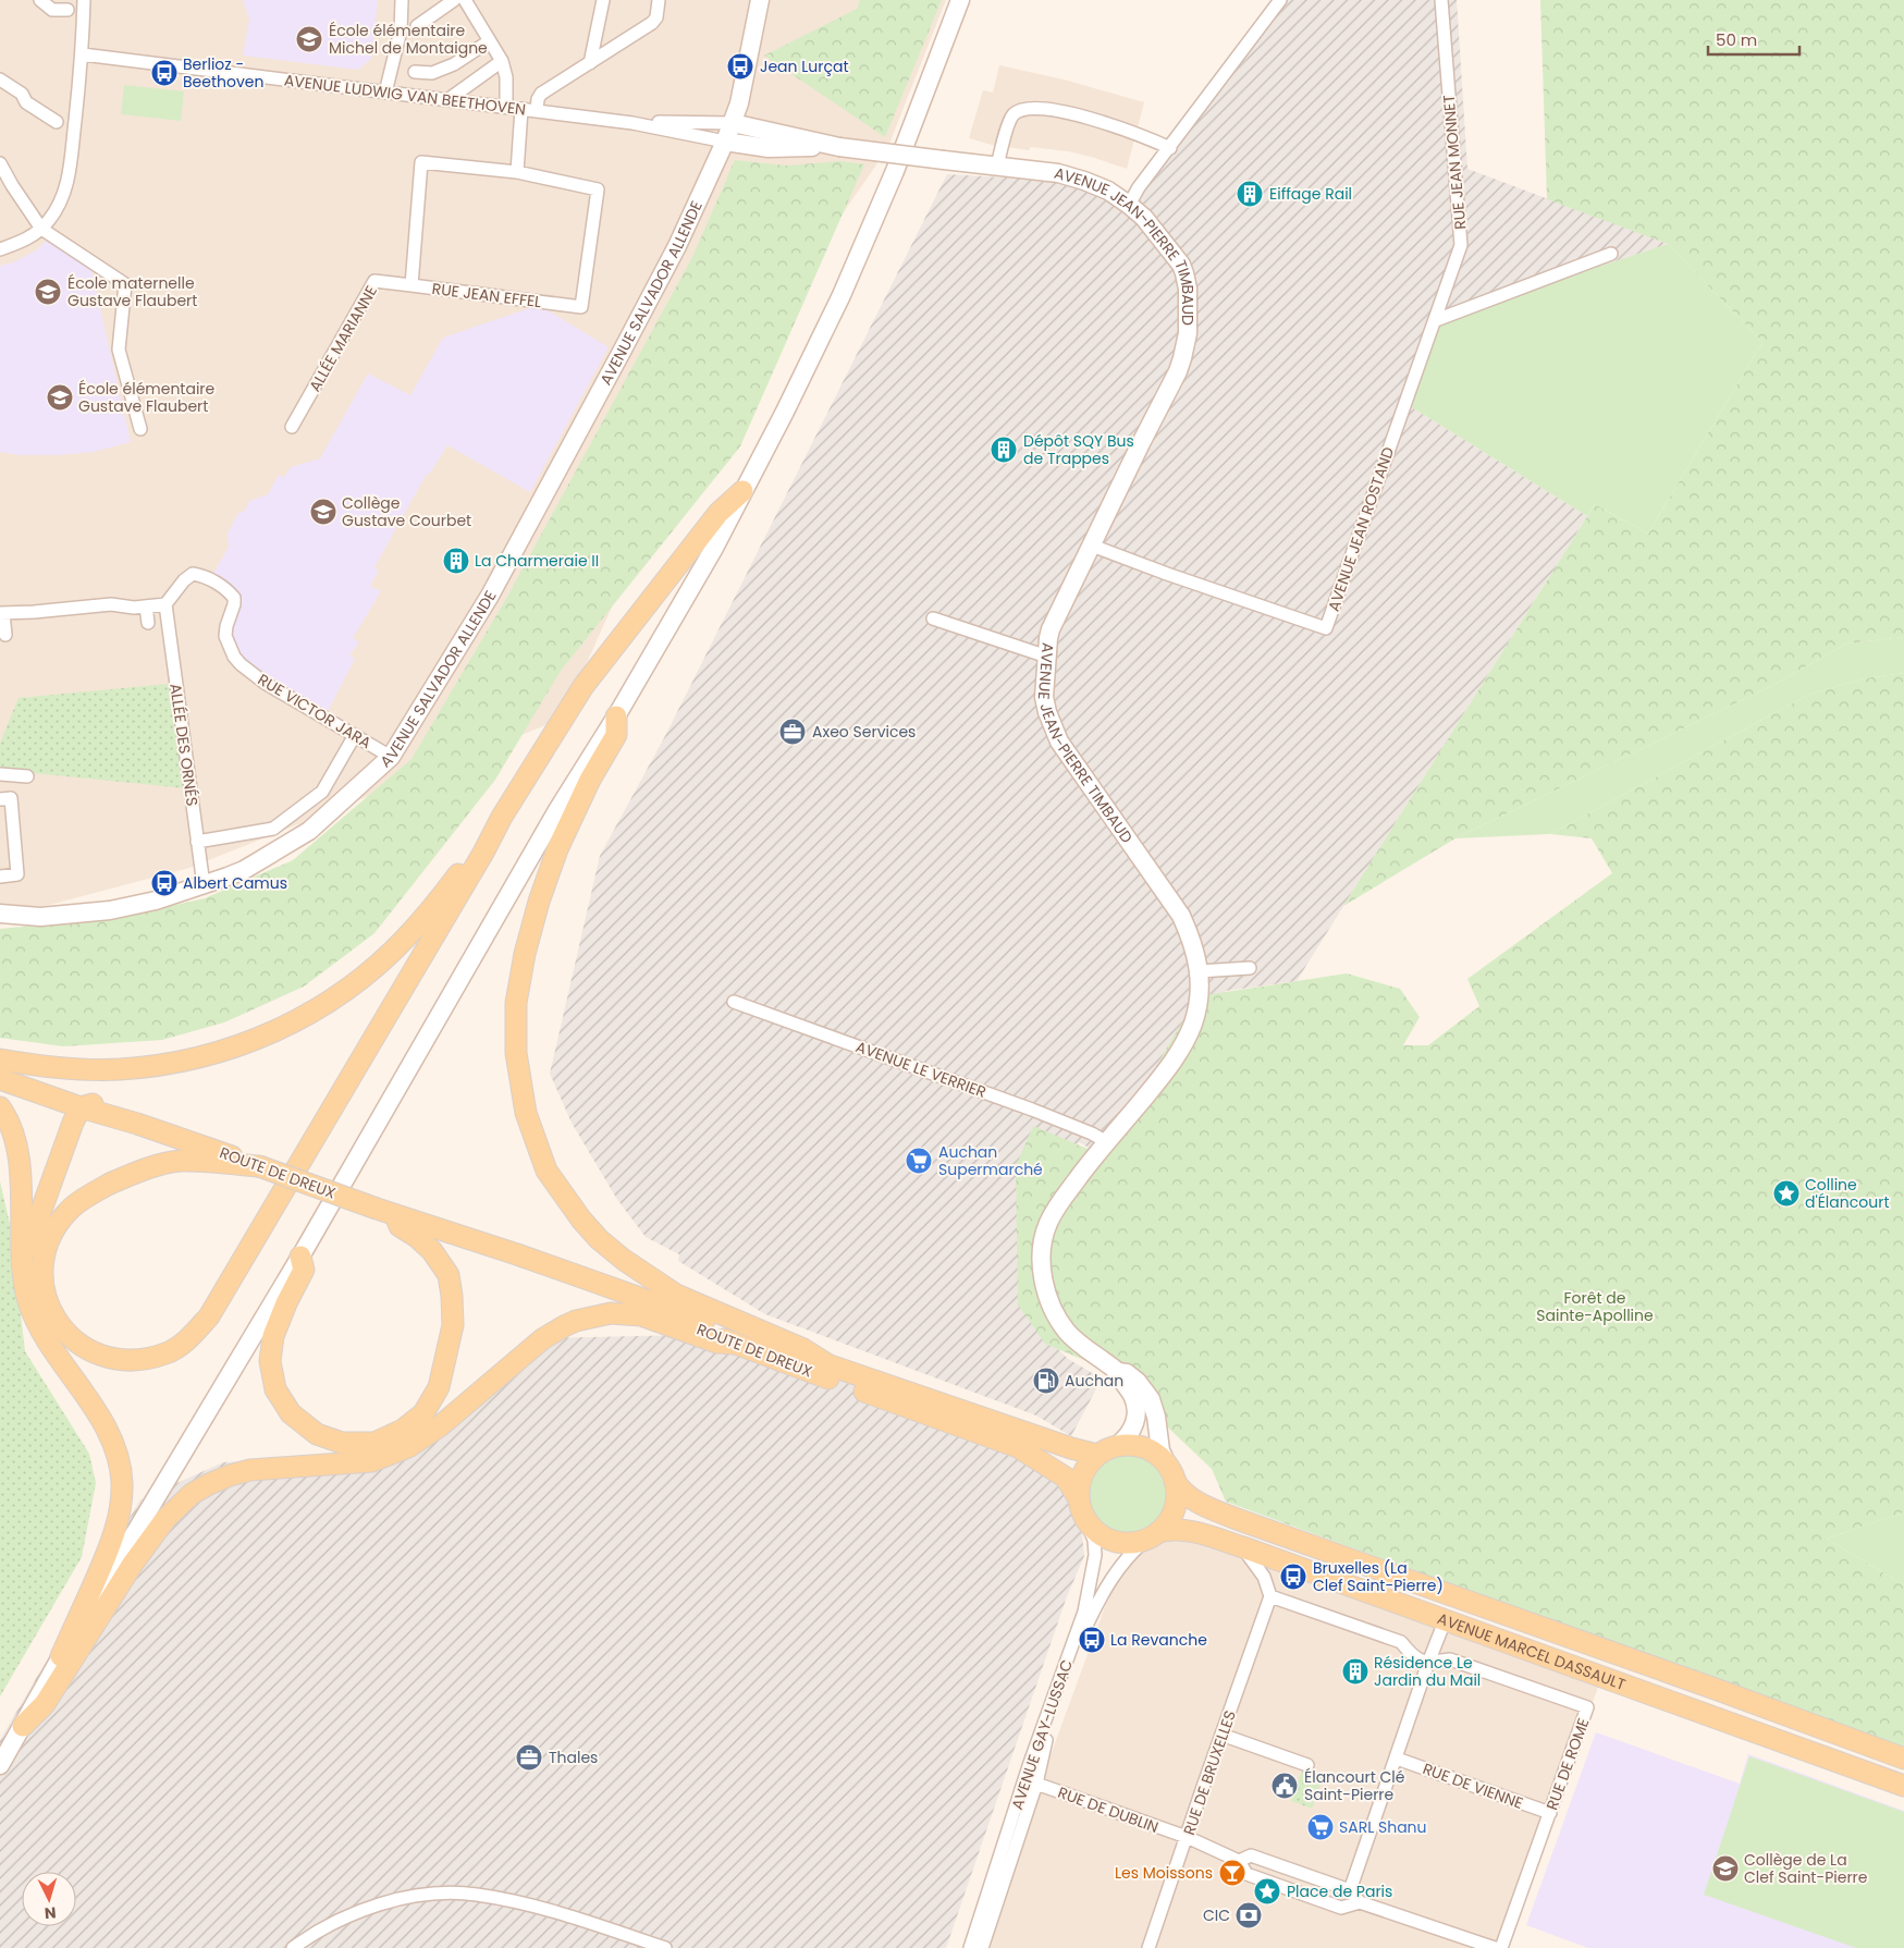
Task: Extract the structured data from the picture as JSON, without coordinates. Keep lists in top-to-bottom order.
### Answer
{
  "streets": {
    "main road": ["ROUTE DE DREUX", "AVENUE MARCEL DASSAULT"],
    "street": [
      "AVENUE LUDWIG VAN BEETHOVEN",
      "RUE JEAN MONNET",
      "AVENUE JEAN-PIERRE TIMBAUD",
      "AVENUE SALVADOR ALLENDE",
      "RUE JEAN EFFEL",
      "ALLÉE MARIANNE",
      "AVENUE JEAN ROSTAND",
      "RUE VICTOR JARA",
      "ALLÉE DES ORNÉS",
      "AVENUE LE VERRIER",
      "AVENUE GAY-LUSSAC",
      "RUE DE ROME",
      "RUE DE BRUXELLES",
      "RUE DE VIENNE",
      "RUE DE DUBLIN"
    ]
  },
  "crossings": [
    ["AVENUE LUDWIG VAN BEETHOVEN", "AVENUE JEAN-PIERRE TIMBAUD"],
    ["AVENUE LUDWIG VAN BEETHOVEN", "AVENUE SALVADOR ALLENDE"],
    ["RUE JEAN MONNET", "AVENUE JEAN ROSTAND"],
    ["AVENUE JEAN-PIERRE TIMBAUD", "AVENUE SALVADOR ALLENDE"],
    ["AVENUE JEAN-PIERRE TIMBAUD", "AVENUE JEAN ROSTAND"],
    ["AVENUE JEAN-PIERRE TIMBAUD", "AVENUE LE VERRIER"],
    ["AVENUE JEAN-PIERRE TIMBAUD", "ROUTE DE DREUX"],
    ["AVENUE JEAN-PIERRE TIMBAUD", "AVENUE MARCEL DASSAULT"],
    ["AVENUE JEAN-PIERRE TIMBAUD", "AVENUE GAY-LUSSAC"],
    ["AVENUE SALVADOR ALLENDE", "RUE VICTOR JARA"],
    ["AVENUE SALVADOR ALLENDE", "ALLÉE DES ORNÉS"],
    ["RUE JEAN EFFEL", "ALLÉE MARIANNE"],
    ["RUE VICTOR JARA", "ALLÉE DES ORNÉS"],
    ["ROUTE DE DREUX", "AVENUE MARCEL DASSAULT"],
    ["ROUTE DE DREUX", "AVENUE GAY-LUSSAC"],
    ["AVENUE MARCEL DASSAULT", "AVENUE GAY-LUSSAC"],
    ["AVENUE GAY-LUSSAC", "RUE DE DUBLIN"],
    ["RUE DE ROME", "RUE DE VIENNE"],
    ["RUE DE BRUXELLES", "RUE DE DUBLIN"]
  ],
  "parks": ["Forêt de Sainte-Apolline"],
  "places": {
    "school or university": [
      "École élémentaire Michel de Montaigne",
      "École maternelle Gustave Flaubert",
      "École élémentaire Gustave Flaubert",
      "Collège Gustave Courbet",
      "Collège de La Clef Saint-Pierre"
    ],
    "bus stop": [
      "Jean Lurçat",
      "Berlioz - Beethoven",
      "Albert Camus",
      "Bruxelles (La Clef Saint-Pierre)",
      "La Revanche"
    ],
    "building": [
      "Eiffage Rail",
      "Dépôt SQY Bus de Trappes",
      "La Charmeraie II",
      "Résidence Le Jardin du Mail"
    ],
    "office": ["Axeo Services", "Thales"],
    "supermarket": ["Auchan Supermarché", "SARL Shanu"],
    "place": ["Colline d'Élancourt", "Place de Paris"],
    "fuel station": ["Auchan"],
    "public building": ["Élancourt Clé Saint-Pierre"],
    "bar": ["Les Moissons"],
    "bank": ["CIC"]
  },
  "scale_bar": "50 m",
  "north": "bottom"
}
